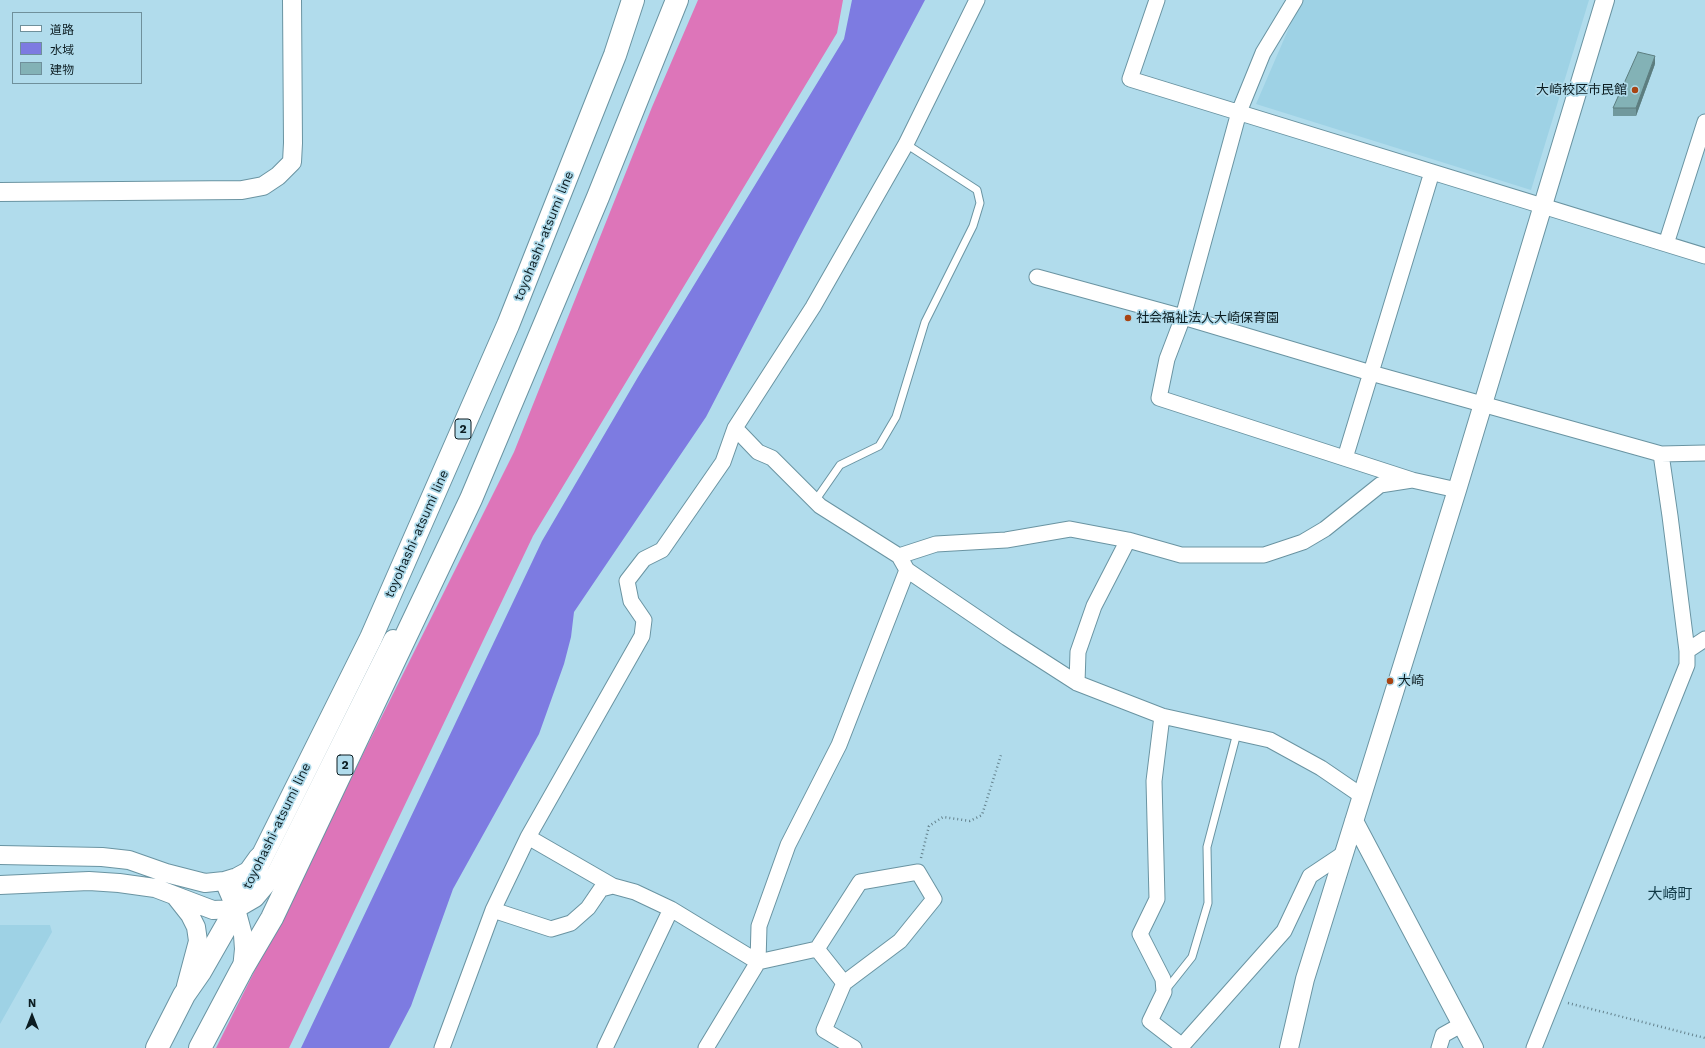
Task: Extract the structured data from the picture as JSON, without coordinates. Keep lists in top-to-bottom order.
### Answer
{
  "streets": {
    "main road": ["toyohashi-atsumi line", "2"]
  },
  "districts": ["大崎町"],
  "places": ["大崎校区市民館", "社会福祉法人大崎保育園", "大崎"],
  "legend": ["道路", "水域", "建物"],
  "north": "top"
}
